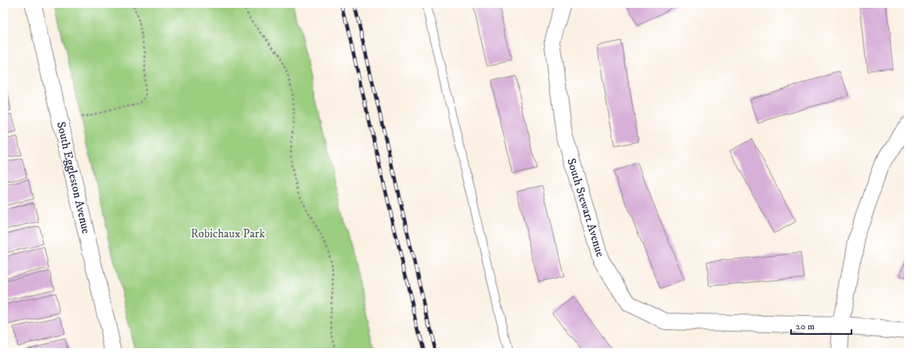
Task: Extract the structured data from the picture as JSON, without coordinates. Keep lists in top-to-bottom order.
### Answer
{
  "streets": {
    "street": ["South Eggleston Avenue", "South Stewart Avenue"]
  },
  "parks": ["Robichaux Park"],
  "scale_bar": "20 m"
}
